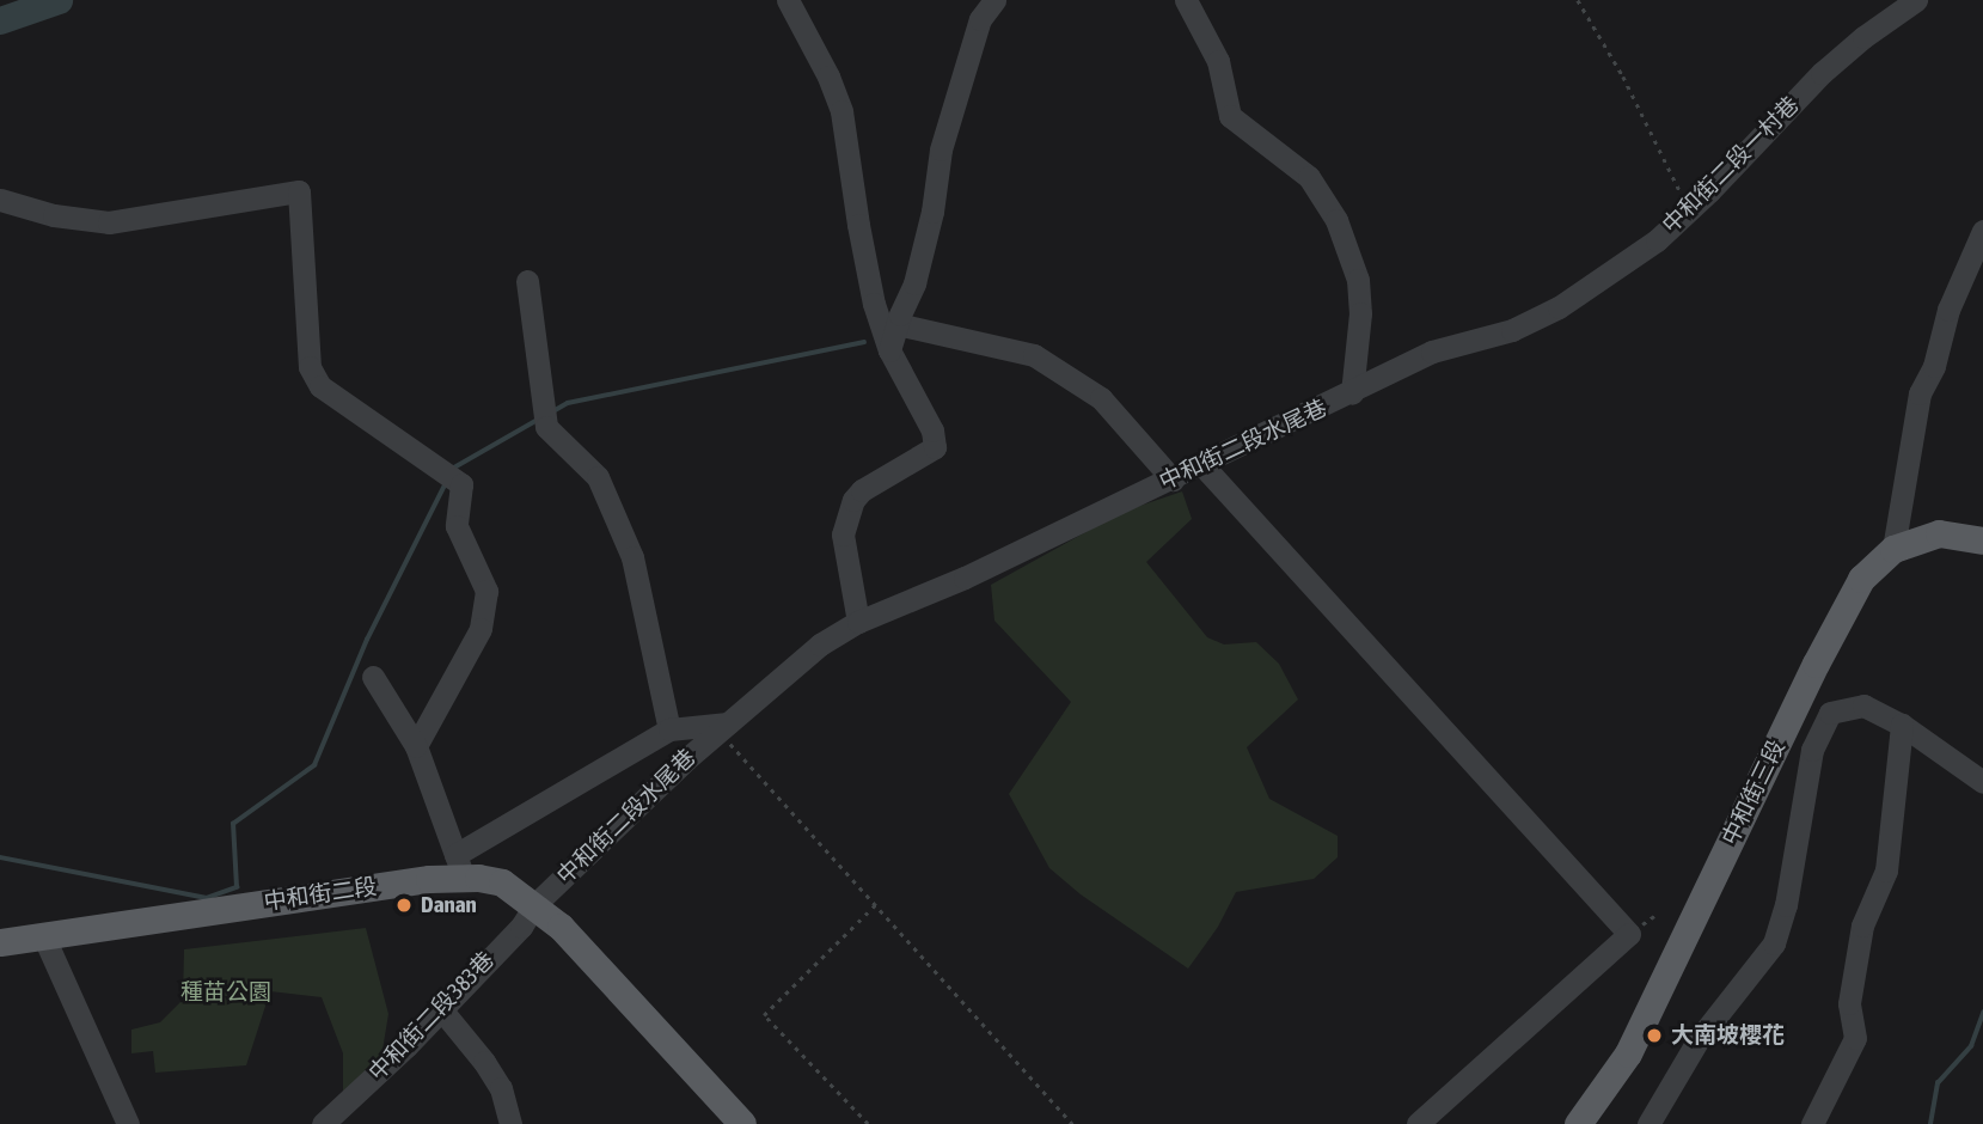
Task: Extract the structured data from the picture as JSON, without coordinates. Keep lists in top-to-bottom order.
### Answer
{
  "streets": {
    "main road": ["中和街三段", "中和街二段"],
    "street": ["中和街二段一村巷", "中和街二段水尾巷", "中和街二段383巷"]
  },
  "crossings": [
    ["中和街二段一村巷", "中和街二段水尾巷"],
    ["中和街二段水尾巷", "中和街二段"],
    ["中和街二段水尾巷", "中和街二段383巷"],
    ["中和街二段", "中和街二段383巷"]
  ],
  "parks": ["種苗公園"],
  "places": ["Danan", "大南坡櫻花"]
}
